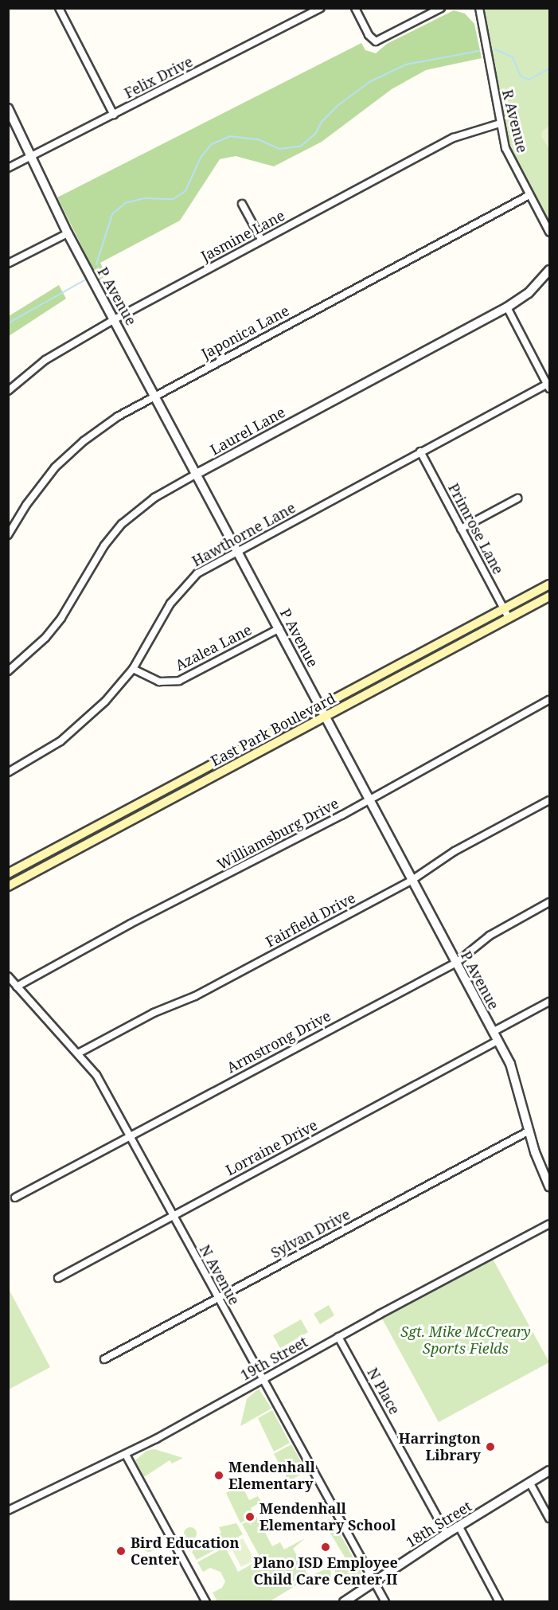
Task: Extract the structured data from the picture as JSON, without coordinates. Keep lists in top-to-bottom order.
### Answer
{
  "streets": {
    "main road": ["East Park Boulevard"],
    "street": [
      "Felix Drive",
      "R Avenue",
      "Jasmine Lane",
      "P Avenue",
      "Japonica Lane",
      "Laurel Lane",
      "Primrose Lane",
      "Hawthorne Lane",
      "Azalea Lane",
      "Williamsburg Drive",
      "Fairfield Drive",
      "Armstrong Drive",
      "Lorraine Drive",
      "Sylvan Drive",
      "N Avenue",
      "19th Street",
      "N Place",
      "18th Street"
    ]
  },
  "crossings": [
    ["Felix Drive", "P Avenue"],
    ["R Avenue", "Jasmine Lane"],
    ["R Avenue", "Japonica Lane"],
    ["Jasmine Lane", "P Avenue"],
    ["P Avenue", "Japonica Lane"],
    ["P Avenue", "Laurel Lane"],
    ["P Avenue", "Hawthorne Lane"],
    ["P Avenue", "Azalea Lane"],
    ["P Avenue", "East Park Boulevard"],
    ["P Avenue", "Williamsburg Drive"],
    ["P Avenue", "Fairfield Drive"],
    ["P Avenue", "Armstrong Drive"],
    ["P Avenue", "Lorraine Drive"],
    ["P Avenue", "Sylvan Drive"],
    ["Primrose Lane", "Hawthorne Lane"],
    ["Primrose Lane", "East Park Boulevard"],
    ["Hawthorne Lane", "Azalea Lane"],
    ["Williamsburg Drive", "N Avenue"],
    ["Fairfield Drive", "N Avenue"],
    ["Armstrong Drive", "N Avenue"],
    ["Lorraine Drive", "N Avenue"],
    ["Sylvan Drive", "N Avenue"],
    ["N Avenue", "19th Street"],
    ["N Avenue", "18th Street"],
    ["19th Street", "N Place"],
    ["N Place", "18th Street"]
  ],
  "parks": ["Sgt. Mike McCreary Sports Fields"],
  "places": [
    "Harrington Library",
    "Mendenhall Elementary",
    "Mendenhall Elementary School",
    "Plano ISD Employee Child Care Center II",
    "Bird Education Center"
  ]
}
